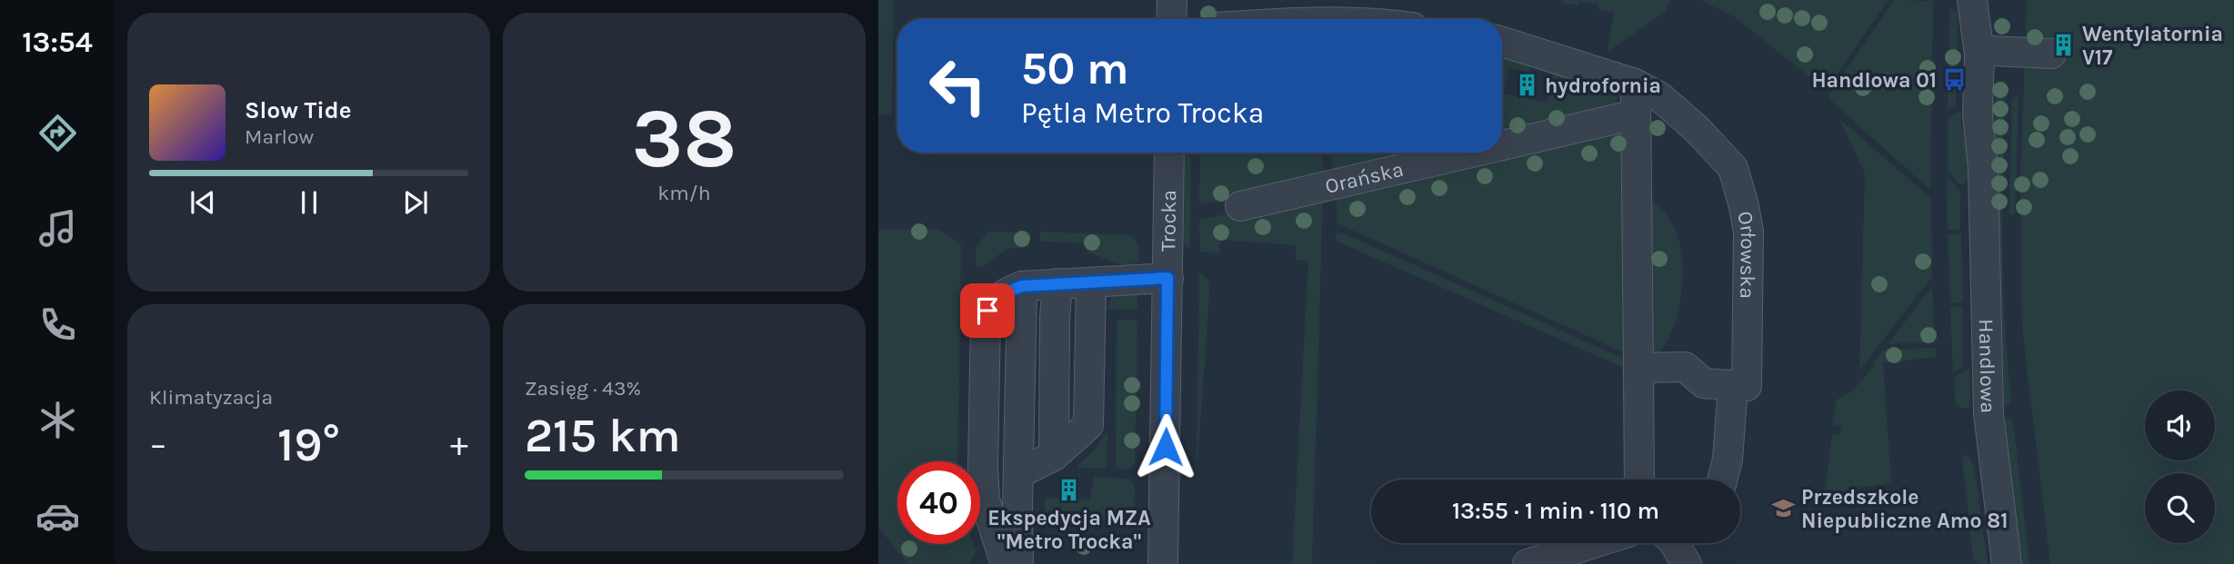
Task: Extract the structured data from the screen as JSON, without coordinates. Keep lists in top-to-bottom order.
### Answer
{
  "streets": {
    "street": [
      "Orańska",
      "Trocka",
      "Orłowska",
      "Handlowa"
    ]
  },
  "places": {
    "building": ["Wentylatornia V17", "hydrofornia", "Ekspedycja MZA \"Metro Trocka\""],
    "bus stop": ["Handlowa 01"],
    "school or university": ["Przedszkole Niepubliczne Amo 81"]
  },
  "page": {
    "tabs": "13:54",
    "tile": [
      ["38", "km/h"],
      "Klimatyzacja",
      ["Zasięg · 43%", "215 km"]
    ],
    "turn": ["50 m", "Pętla Metro Trocka"],
    "song": ["Slow Tide", "Marlow"],
    "heat": ["−", "19°", "+"],
    "limit": "40",
    "trip": "13:55 · 1 min · 110 m"
  }
}
